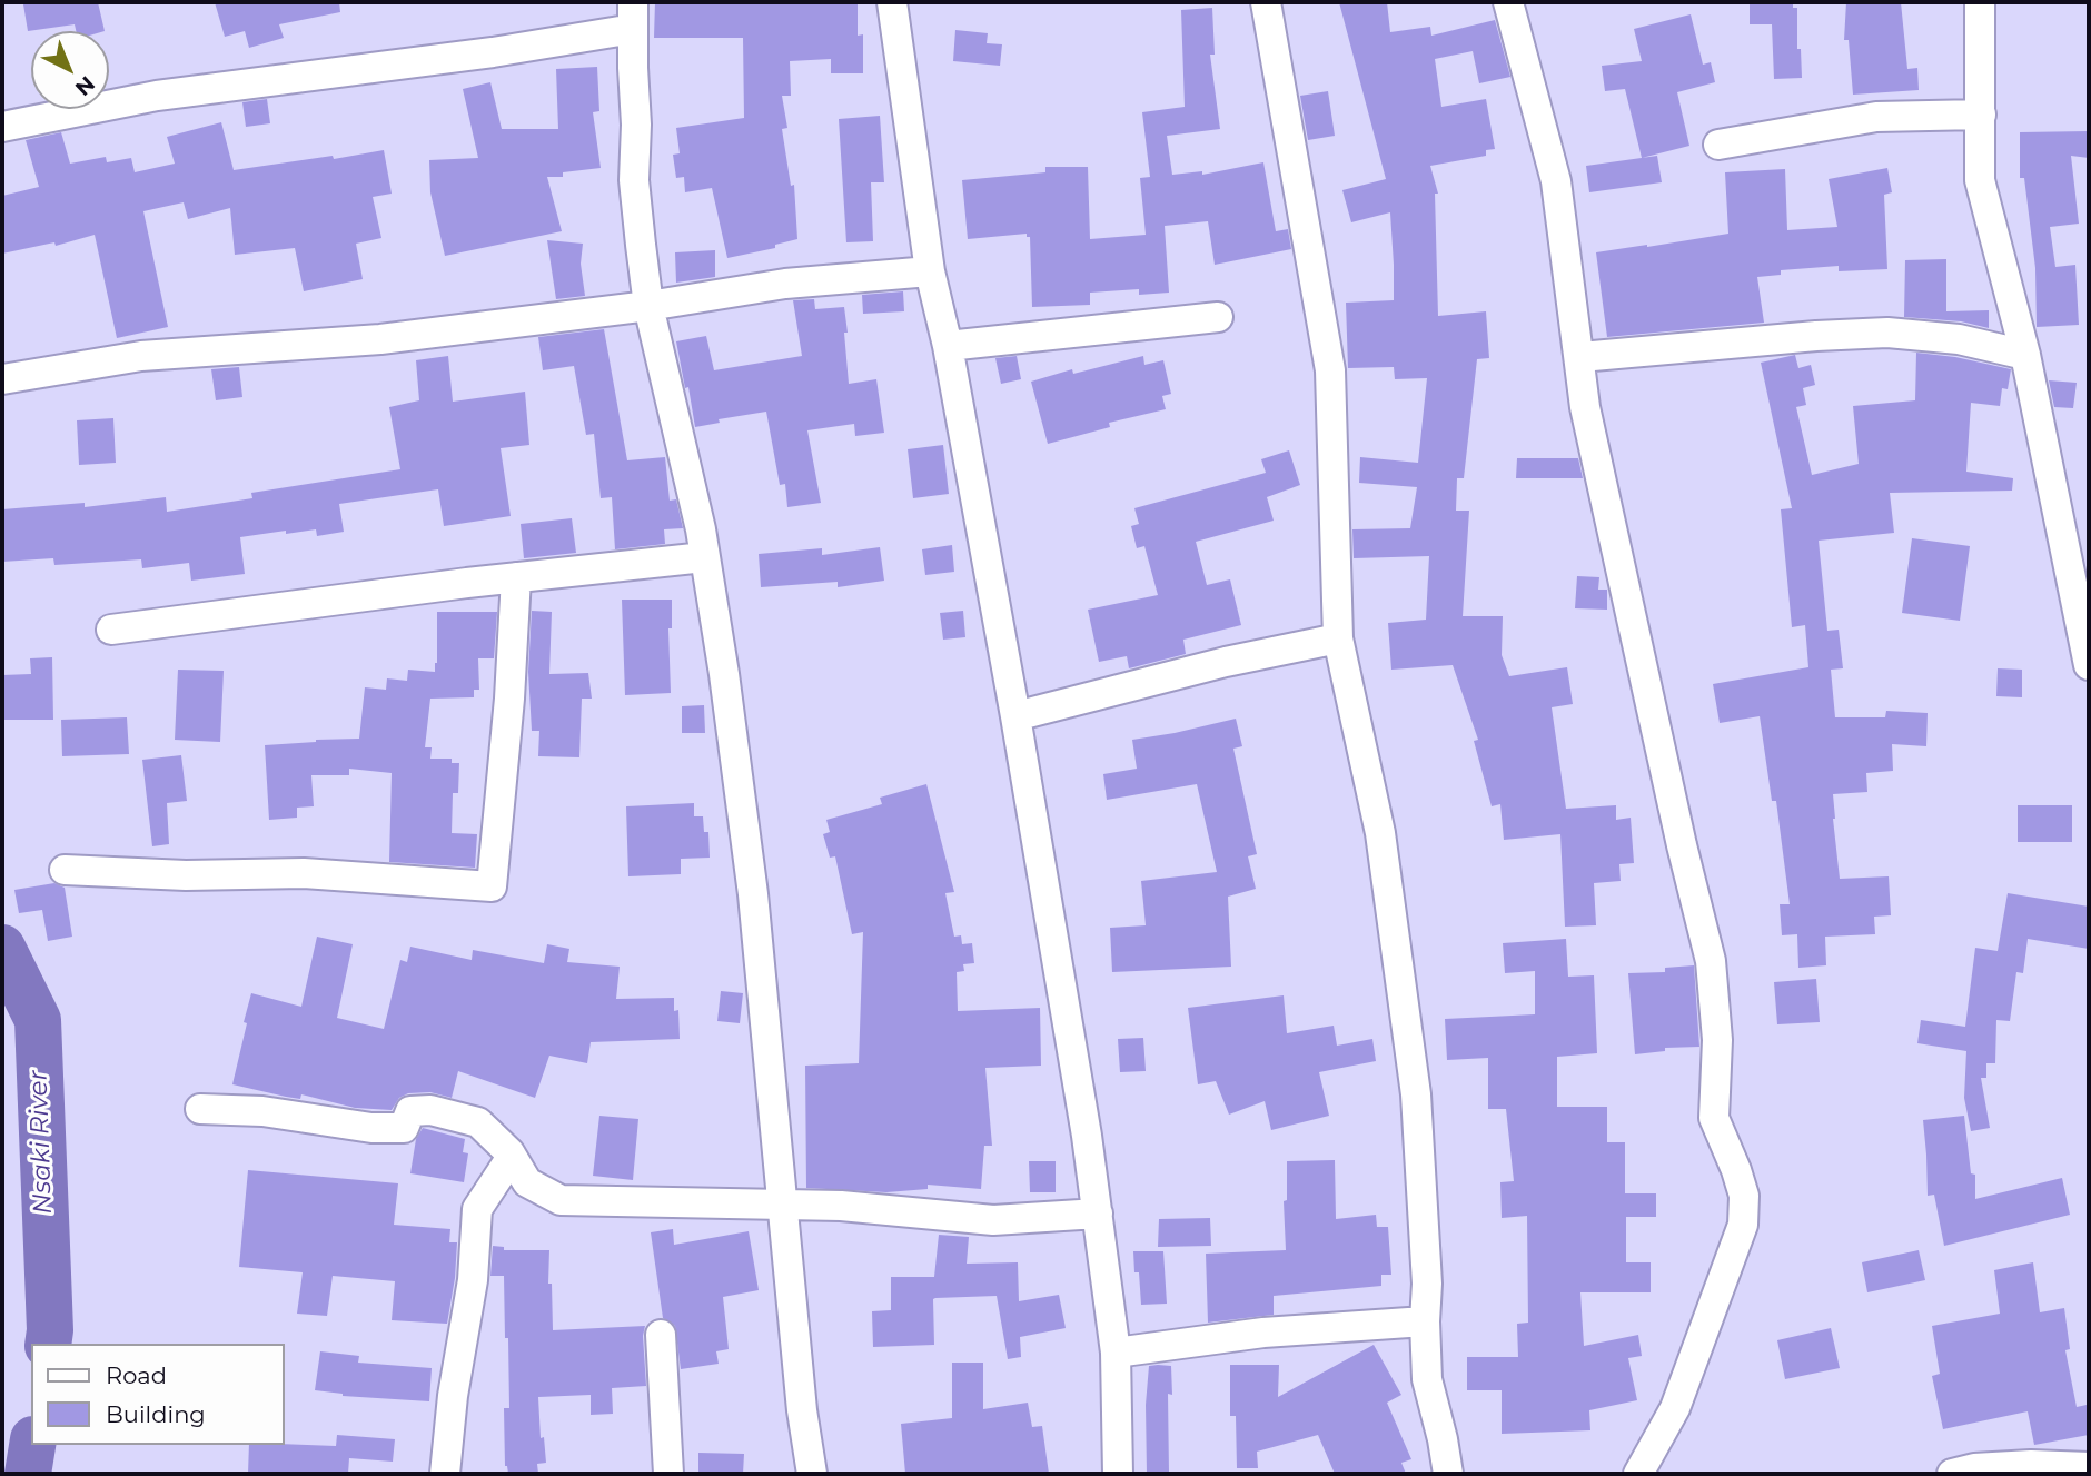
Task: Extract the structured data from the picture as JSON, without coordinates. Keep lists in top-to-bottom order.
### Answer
{
  "water": ["Nsaki River"],
  "legend": ["Road", "Building"],
  "north": "bottom right"
}
